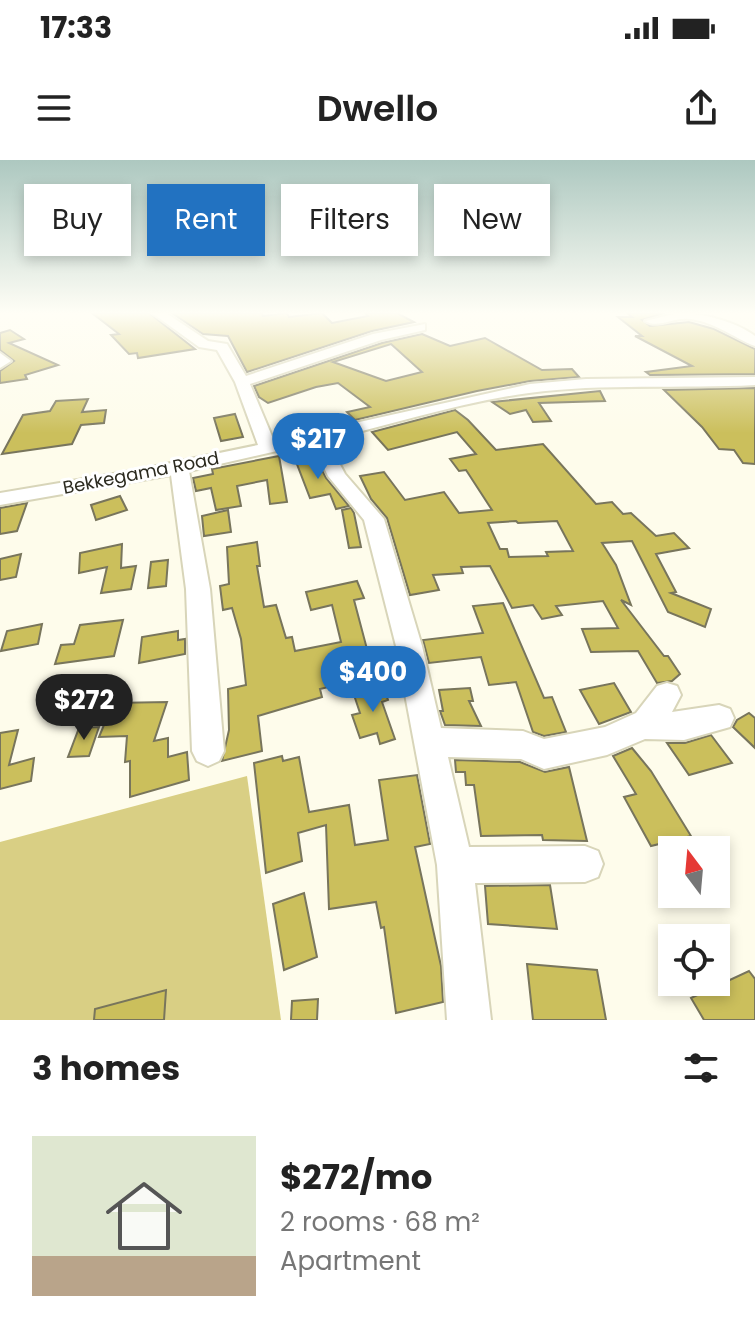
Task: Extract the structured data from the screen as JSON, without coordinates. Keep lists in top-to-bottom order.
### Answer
{
  "streets": {
    "street": ["Bekkegama Road"]
  },
  "north": "top",
  "page": {
    "status": "17:33",
    "header": "Dwello",
    "chip": [
      "Buy",
      "Rent",
      "Filters",
      "New"
    ],
    "price": ["$217", "$400", "$272"],
    "heading": "3 homes",
    "list": [
      {
        "name": "$272/mo",
        "note": "2 rooms · 68 m² · Apartment"
      }
    ]
  }
}
